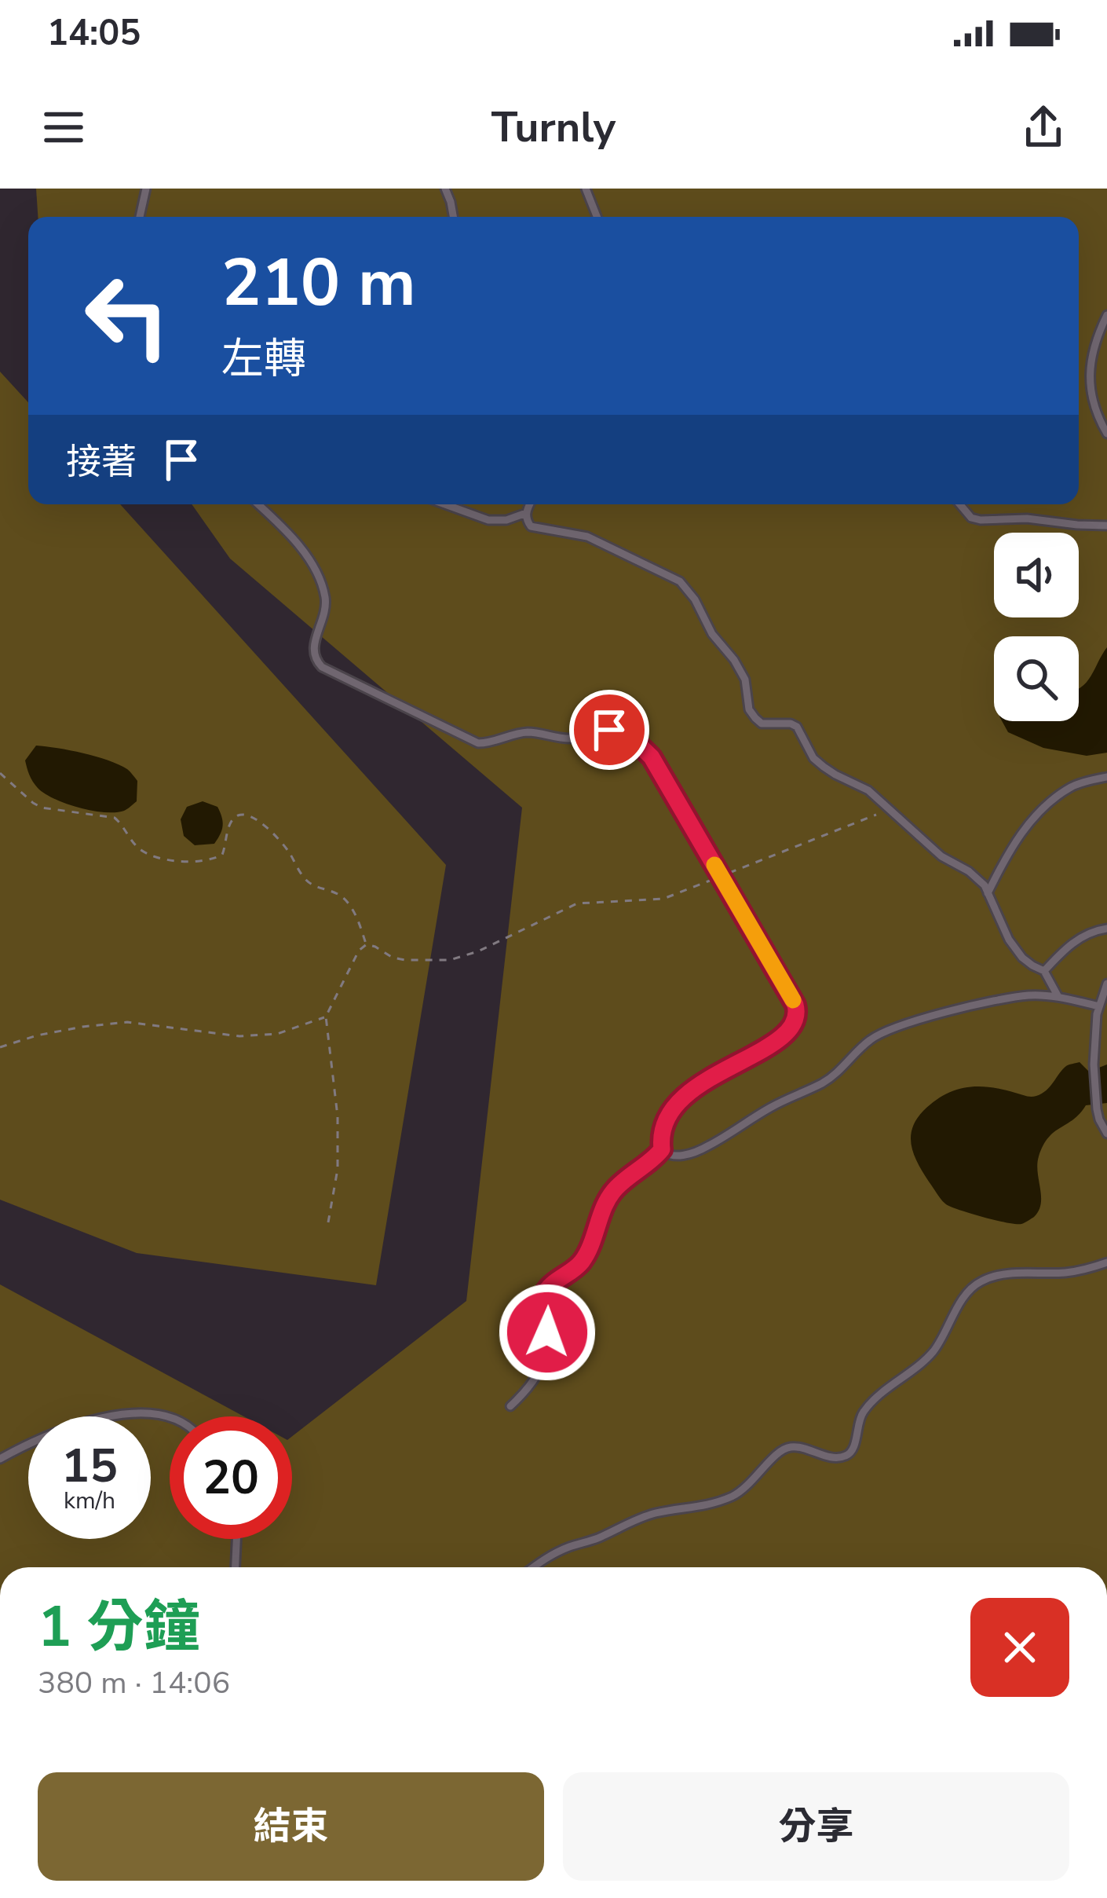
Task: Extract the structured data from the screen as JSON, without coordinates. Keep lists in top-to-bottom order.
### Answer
{
  "page": {
    "status": "14:05",
    "header": "Turnly",
    "turn": ["210 m", "左轉"],
    "then": "接著",
    "speed": "15 km/h",
    "limit": "20",
    "heading": ["1 分鐘", "380 m · 14:06"],
    "buttons": ["結束", "分享"]
  }
}
